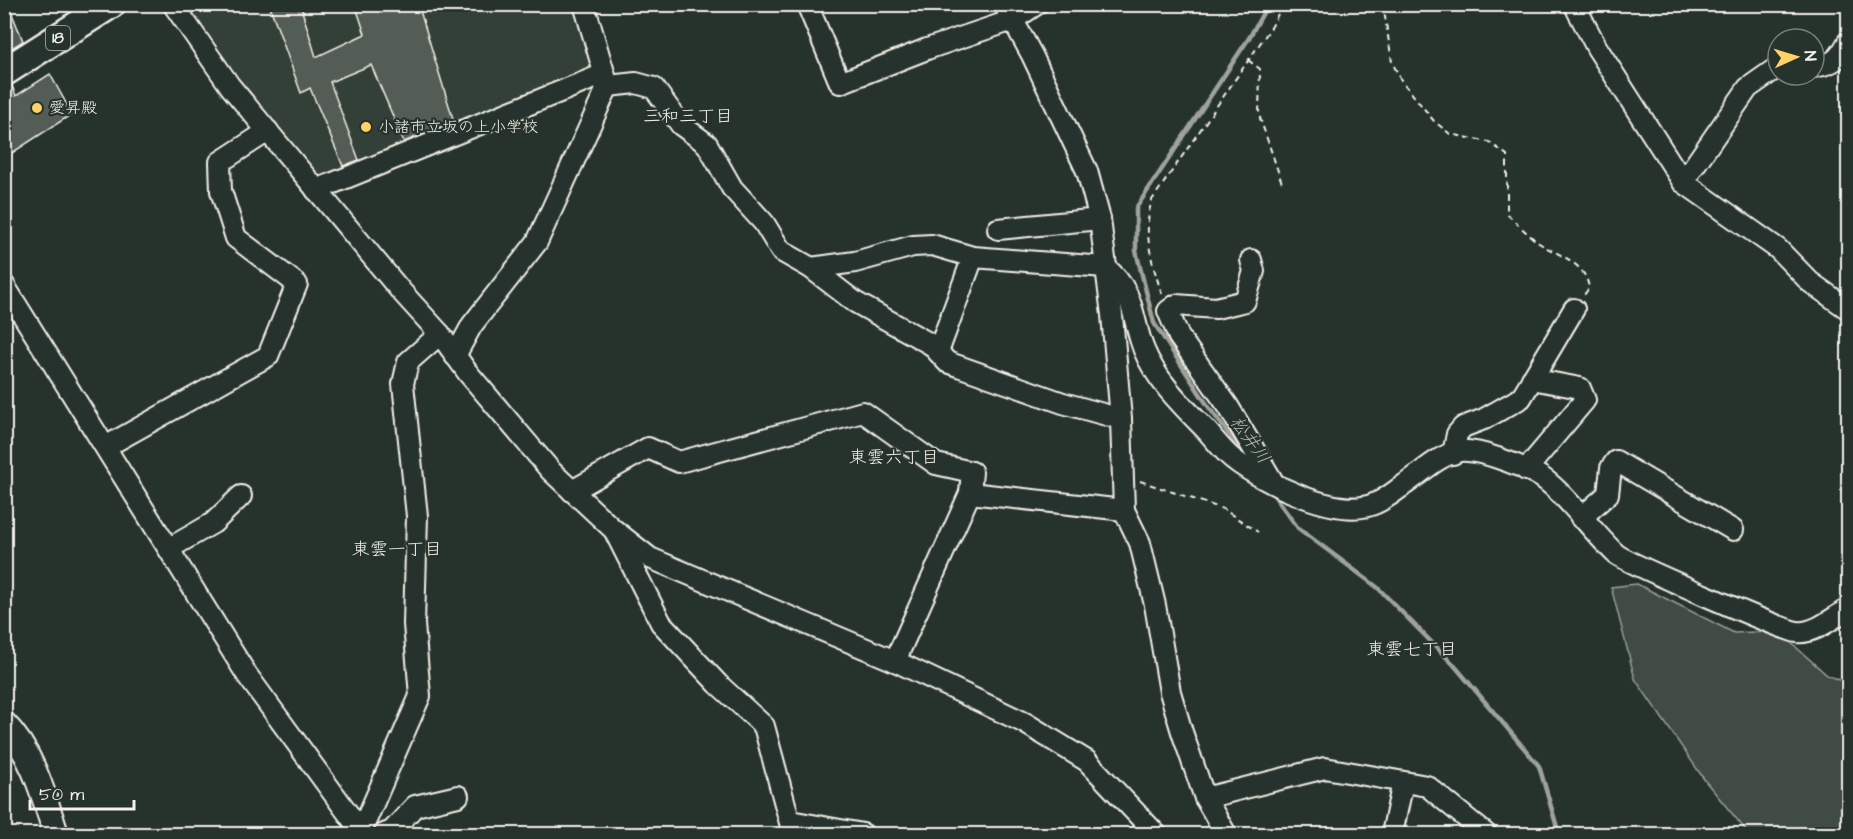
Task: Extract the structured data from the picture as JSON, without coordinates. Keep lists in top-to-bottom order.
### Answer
{
  "streets": {
    "highway": ["18"]
  },
  "districts": [
    "三和三丁目",
    "東雲六丁目",
    "東雲一丁目",
    "東雲七丁目"
  ],
  "water": ["松井川"],
  "places": ["愛昇殿", "小諸市立坂の上小学校"],
  "scale_bar": "50 m",
  "north": "right"
}
